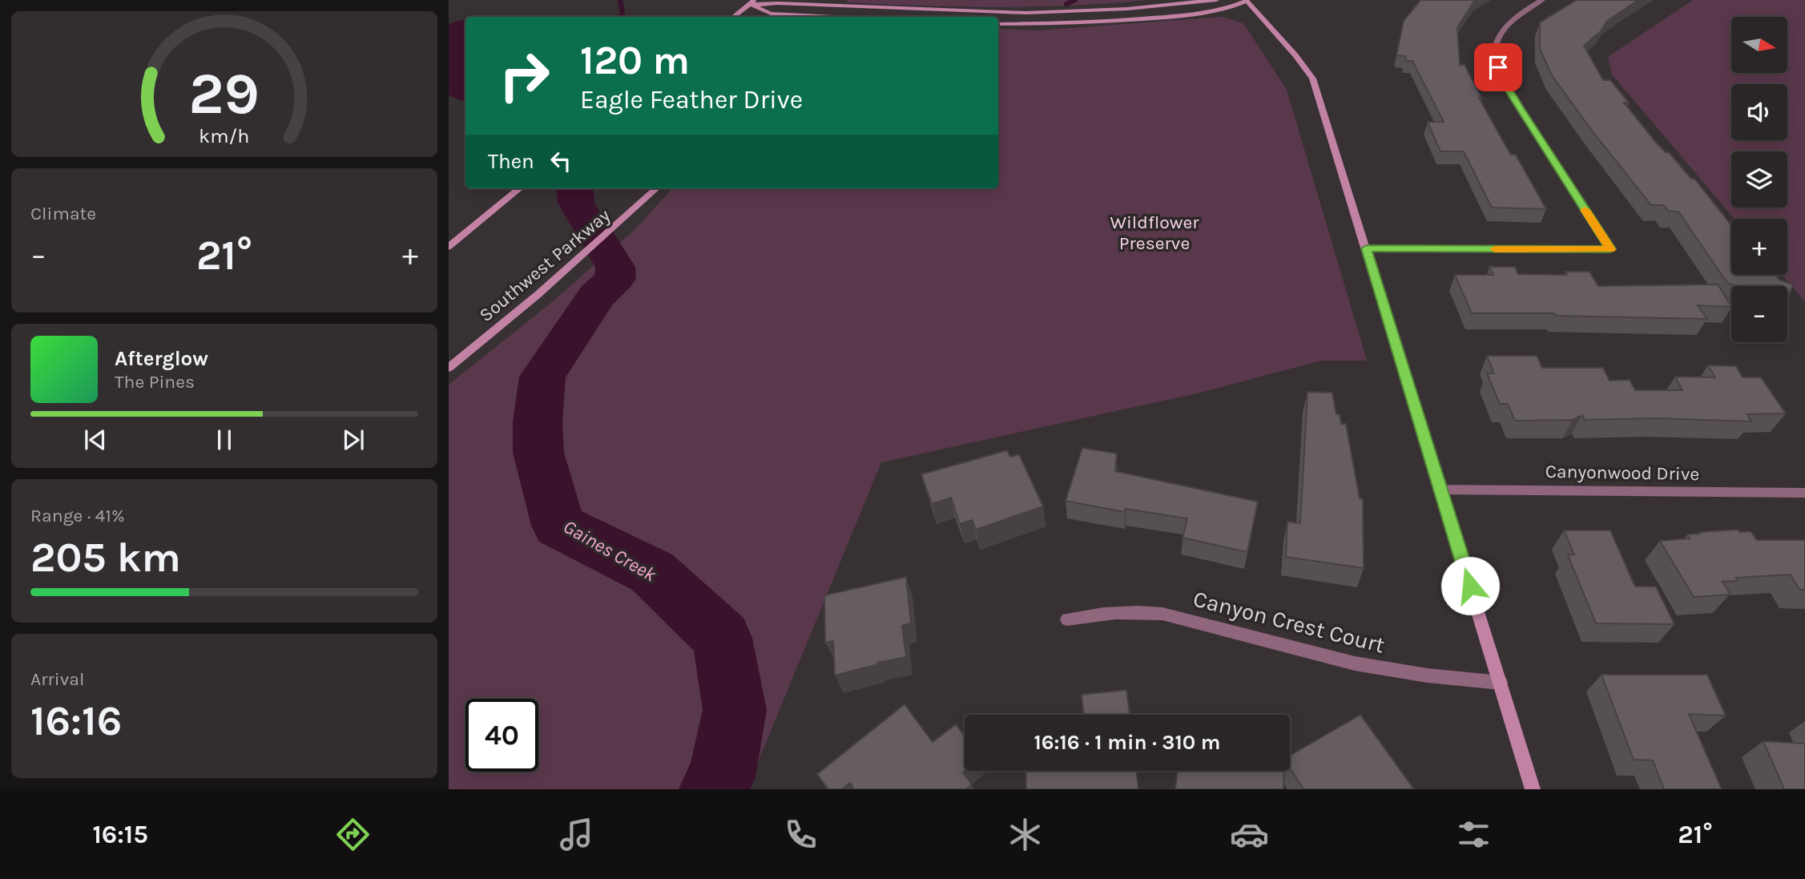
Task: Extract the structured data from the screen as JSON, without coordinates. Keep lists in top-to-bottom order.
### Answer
{
  "streets": {
    "street": ["Southwest Parkway", "Canyonwood Drive", "Canyon Crest Court"]
  },
  "water": ["Gaines Creek"],
  "parks": ["Wildflower Preserve"],
  "north": "right",
  "page": {
    "map_buttons": ["+", "−"],
    "turn": ["120 m", "Eagle Feather Drive"],
    "then": "Then",
    "tile": [
      "Climate",
      ["Range · 41%", "205 km"],
      ["Arrival", "16:16"]
    ],
    "heat": ["−", "21°", "+"],
    "song": ["Afterglow", "The Pines"],
    "limit": "40",
    "trip": "16:16 · 1 min · 310 m",
    "tabs": ["16:15", "21°"],
    "gauge": ["29", "km/h"]
  }
}
